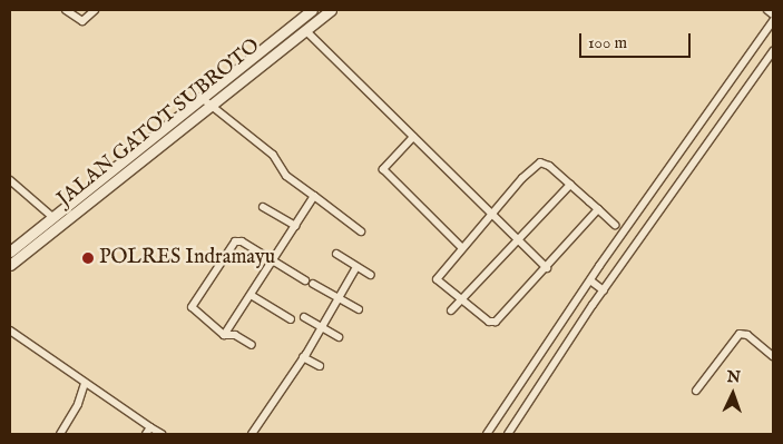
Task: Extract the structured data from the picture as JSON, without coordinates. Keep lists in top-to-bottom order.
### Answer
{
  "streets": {
    "street": ["JALAN GATOT SUBROTO"]
  },
  "places": ["POLRES Indramayu"],
  "scale_bar": "100 m",
  "north": "top"
}
